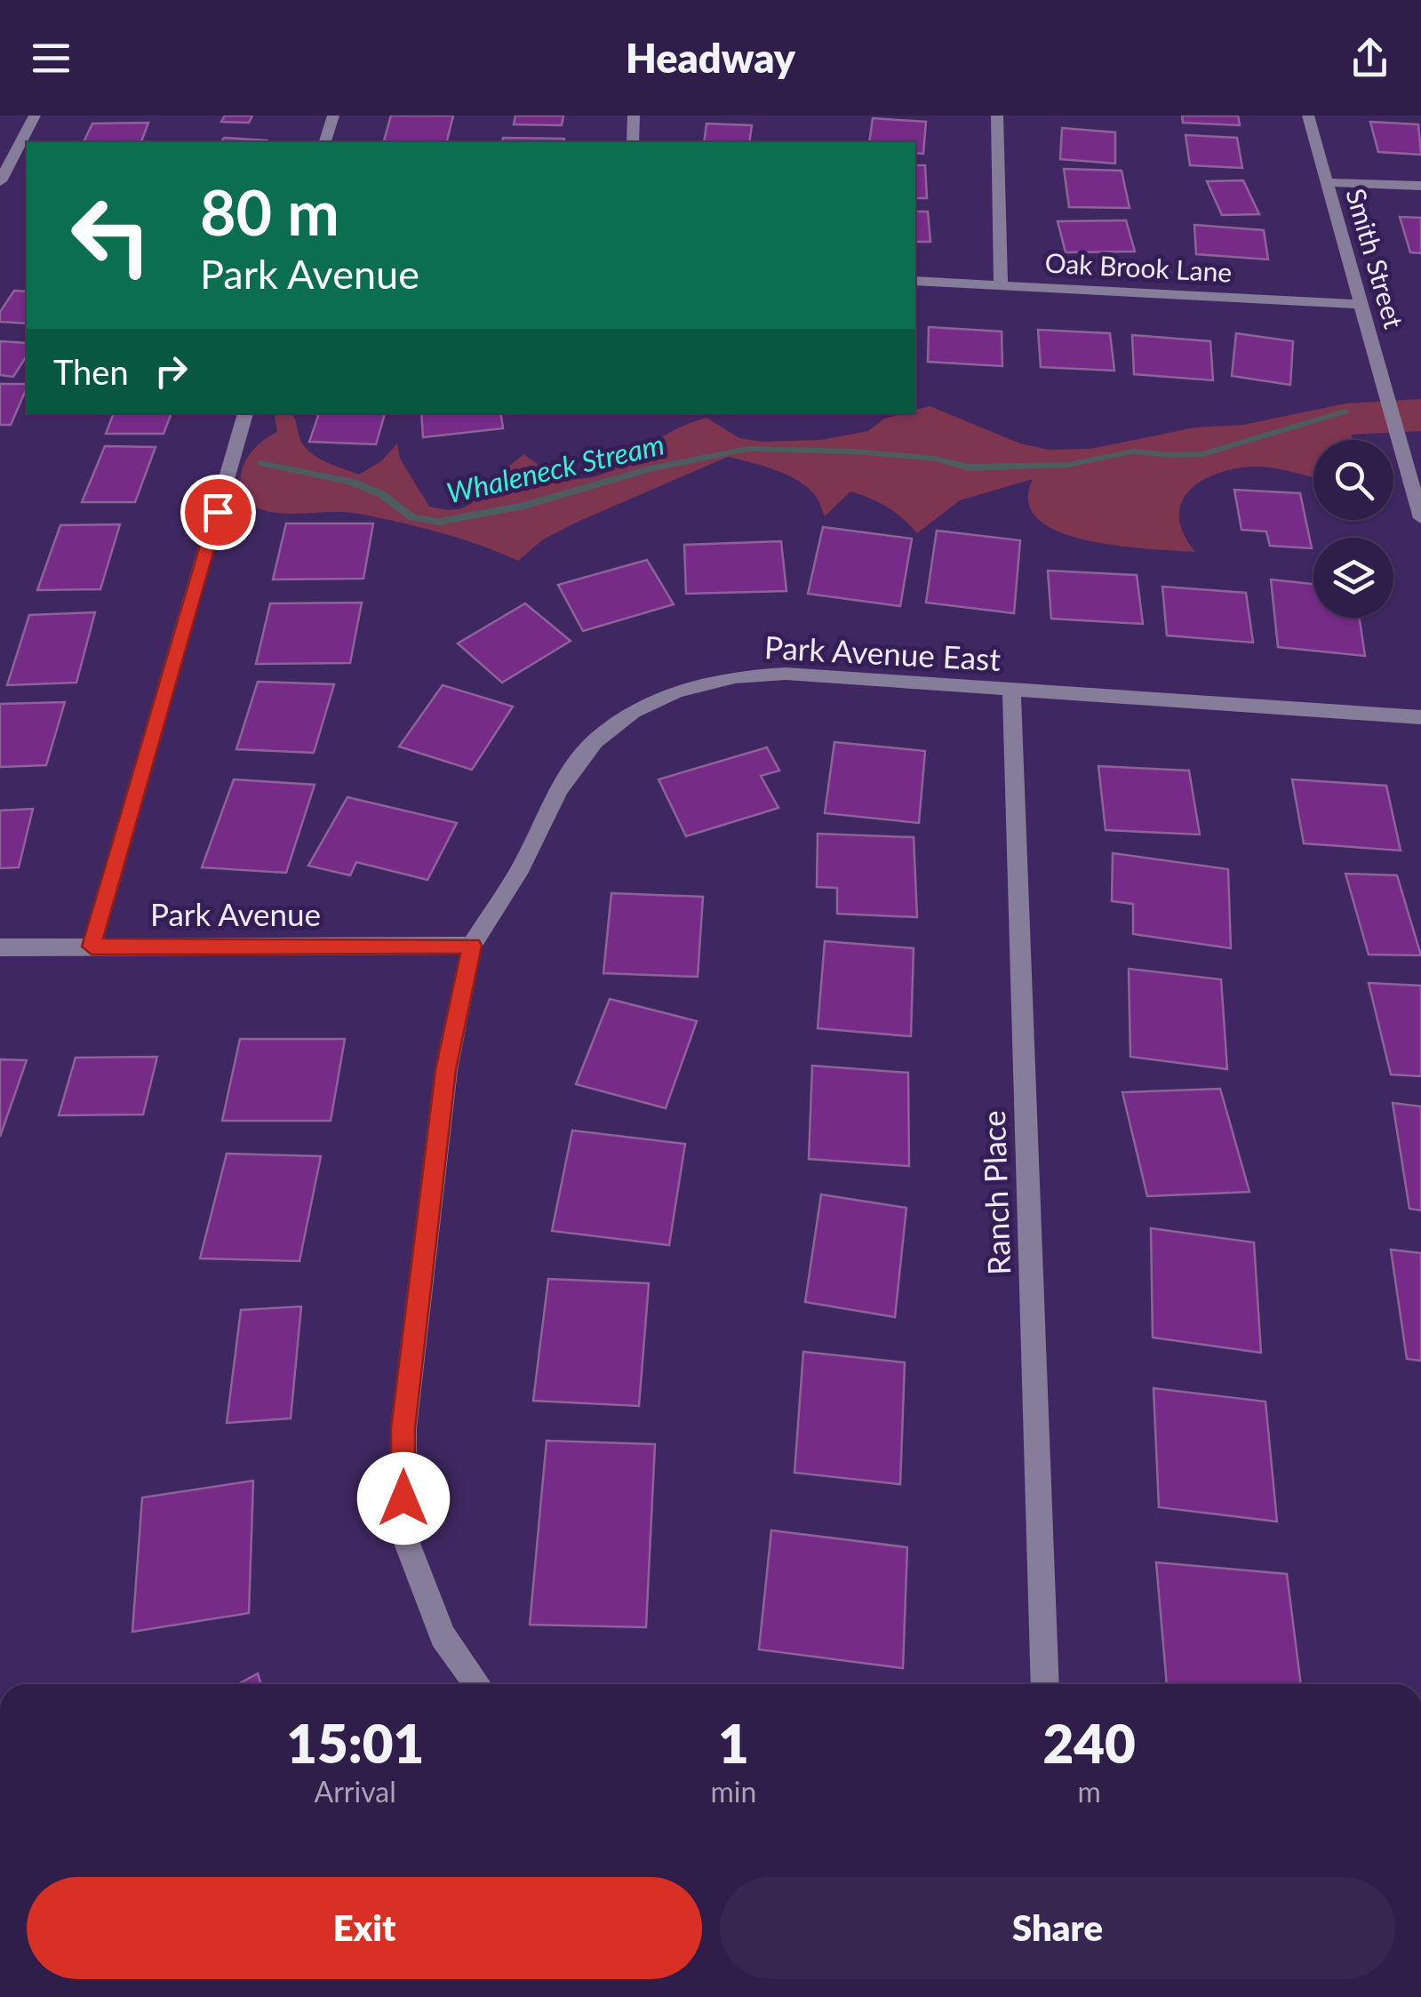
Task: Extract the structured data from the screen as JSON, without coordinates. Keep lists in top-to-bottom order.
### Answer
{
  "streets": {
    "street": [
      "Smith Street",
      "Oak Brook Lane",
      "Park Avenue East",
      "Park Avenue",
      "Ranch Place"
    ]
  },
  "crossings": [
    ["Smith Street", "Oak Brook Lane"],
    ["Park Avenue East", "Park Avenue"],
    ["Park Avenue East", "Ranch Place"]
  ],
  "water": ["Whaleneck Stream"],
  "page": {
    "header": "Headway",
    "turn": ["80 m", "Park Avenue"],
    "then": "Then",
    "eta": [
      "15:01",
      "Arrival",
      "1",
      "min",
      "240",
      "m"
    ],
    "buttons": ["Exit", "Share"]
  }
}
